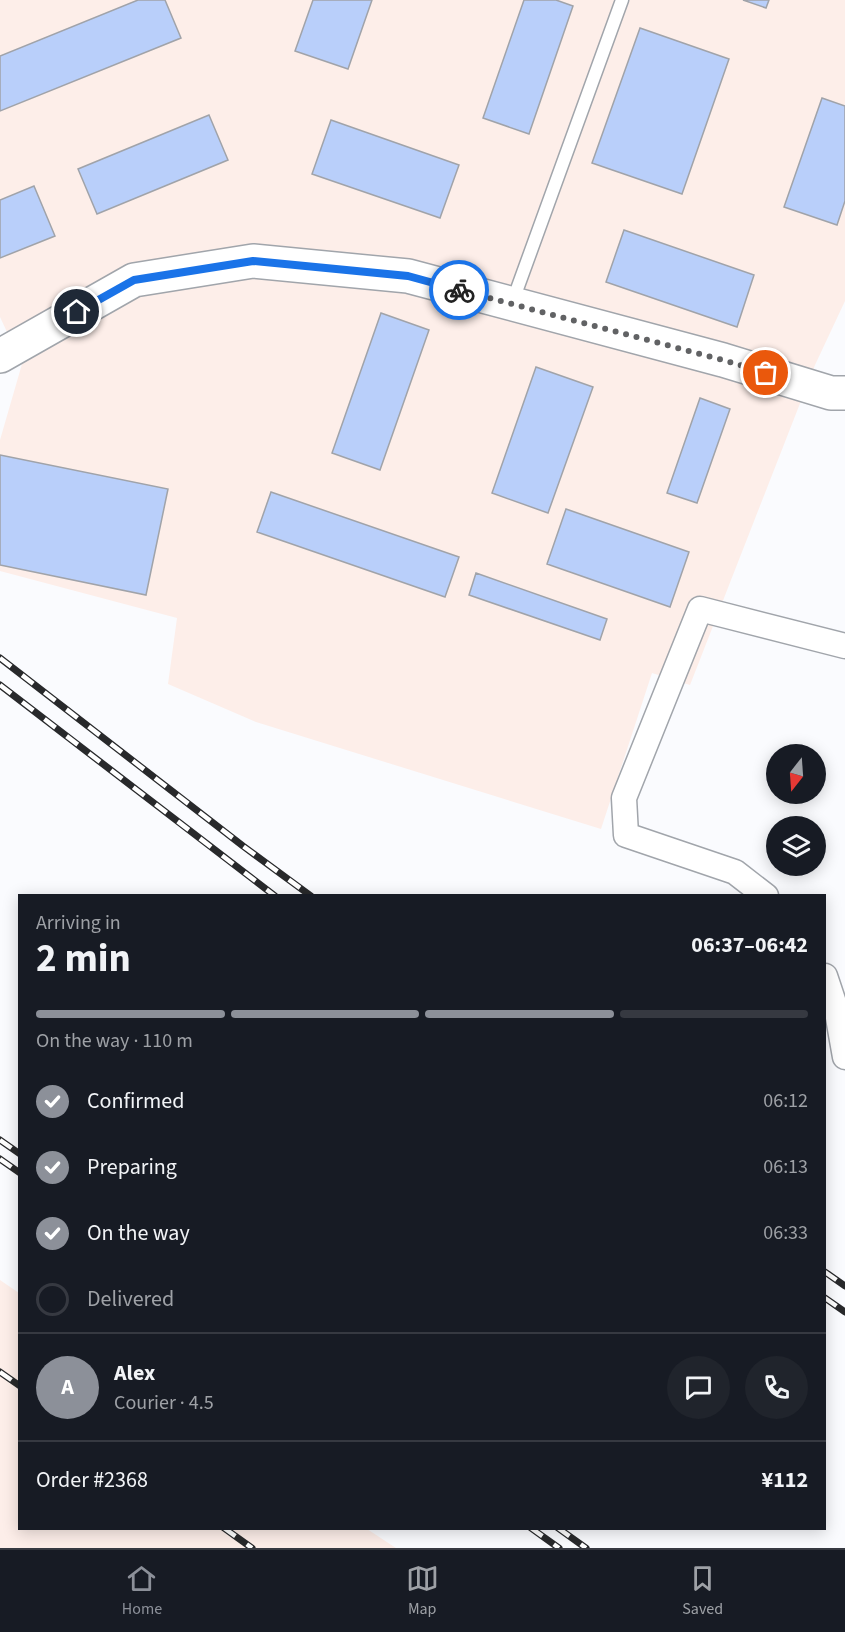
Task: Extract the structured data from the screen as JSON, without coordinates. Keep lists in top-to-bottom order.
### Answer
{
  "north": "bottom",
  "page": {
    "heading": ["2 min", "Arriving in", "06:37–06:42"],
    "panel": [
      "Alex",
      "Courier · 4.5",
      "Order #2368",
      "¥112"
    ],
    "bar": "On the way · 110 m",
    "list": [
      ["Confirmed", "06:12"],
      ["Preparing", "06:13"],
      ["On the way", "06:33"],
      "Delivered"
    ],
    "round": "A",
    "tabs": ["Home", "Map", "Saved"]
  }
}
